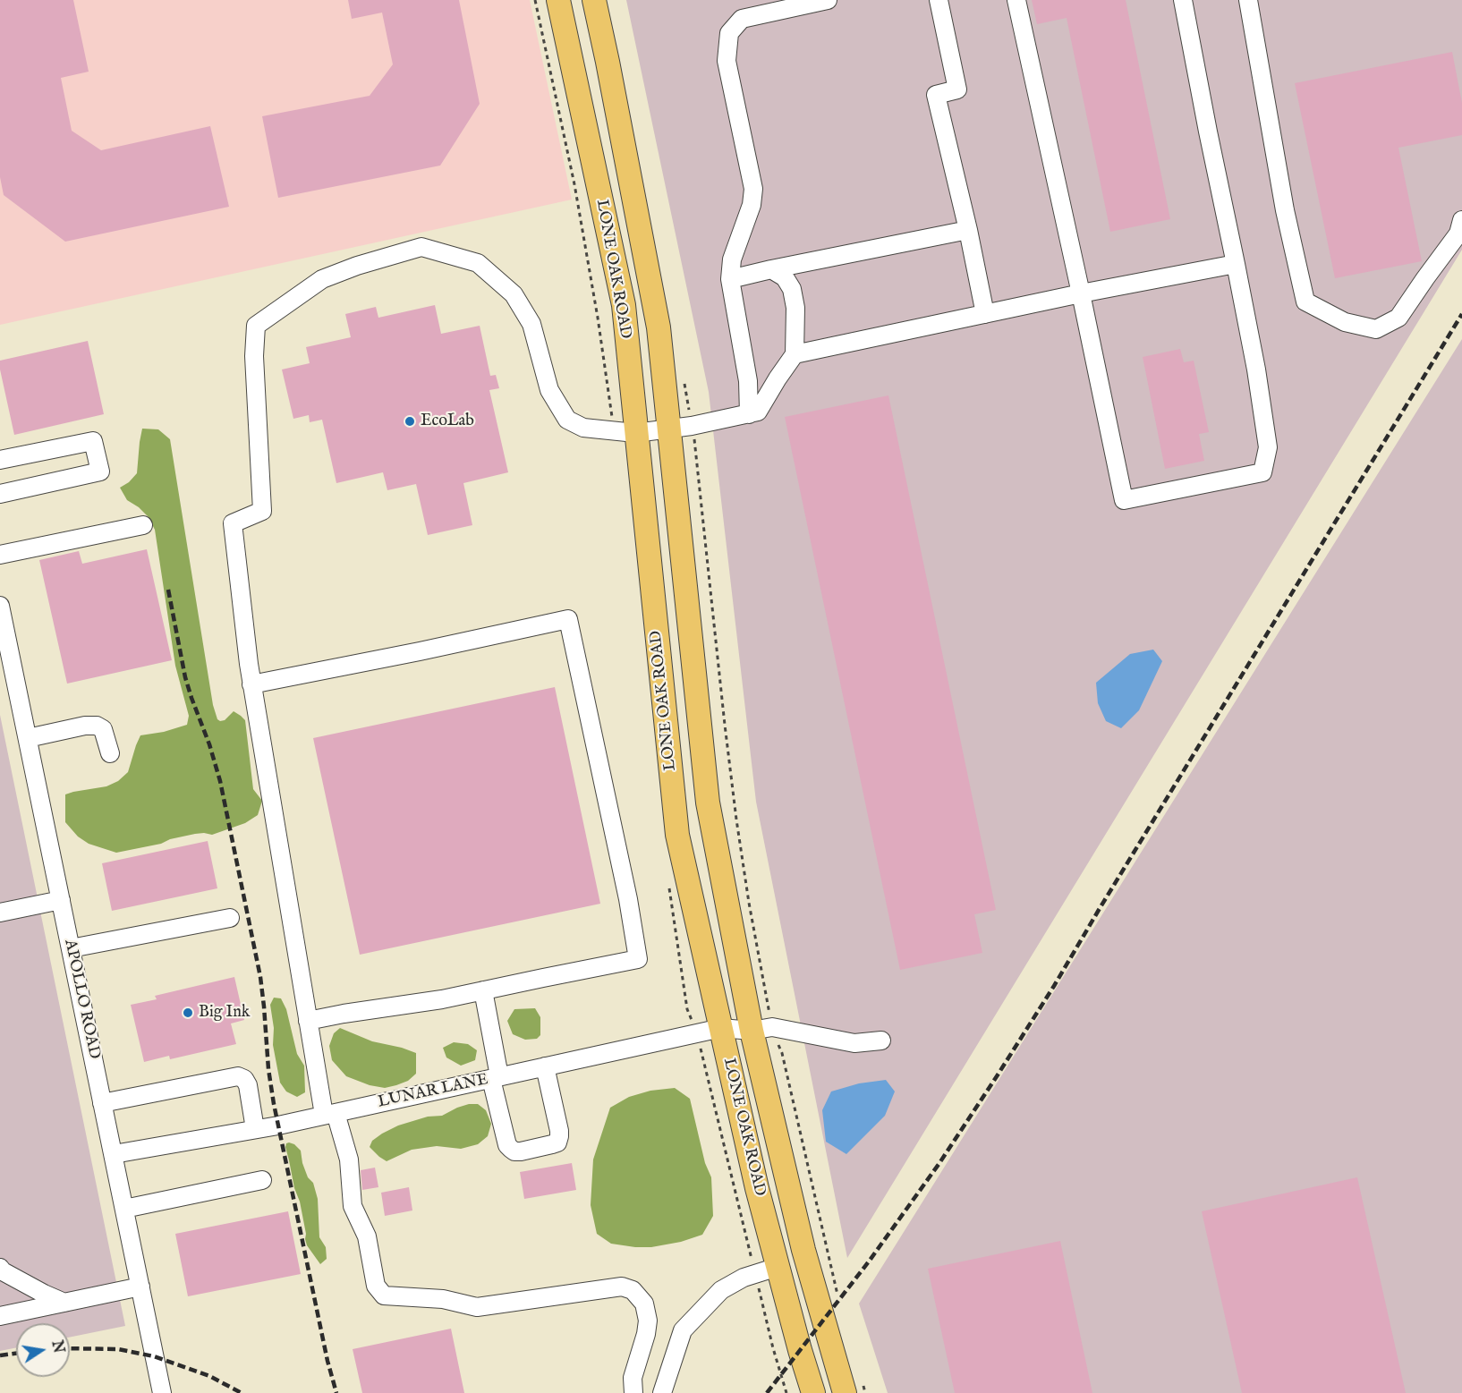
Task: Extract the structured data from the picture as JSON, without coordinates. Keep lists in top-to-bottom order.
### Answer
{
  "streets": {
    "main road": ["LONE OAK ROAD"],
    "street": ["APOLLO ROAD", "LUNAR LANE"]
  },
  "crossings": [
    ["LONE OAK ROAD", "LUNAR LANE"],
    ["APOLLO ROAD", "LUNAR LANE"]
  ],
  "places": ["EcoLab", "Big Ink"],
  "north": "right"
}
